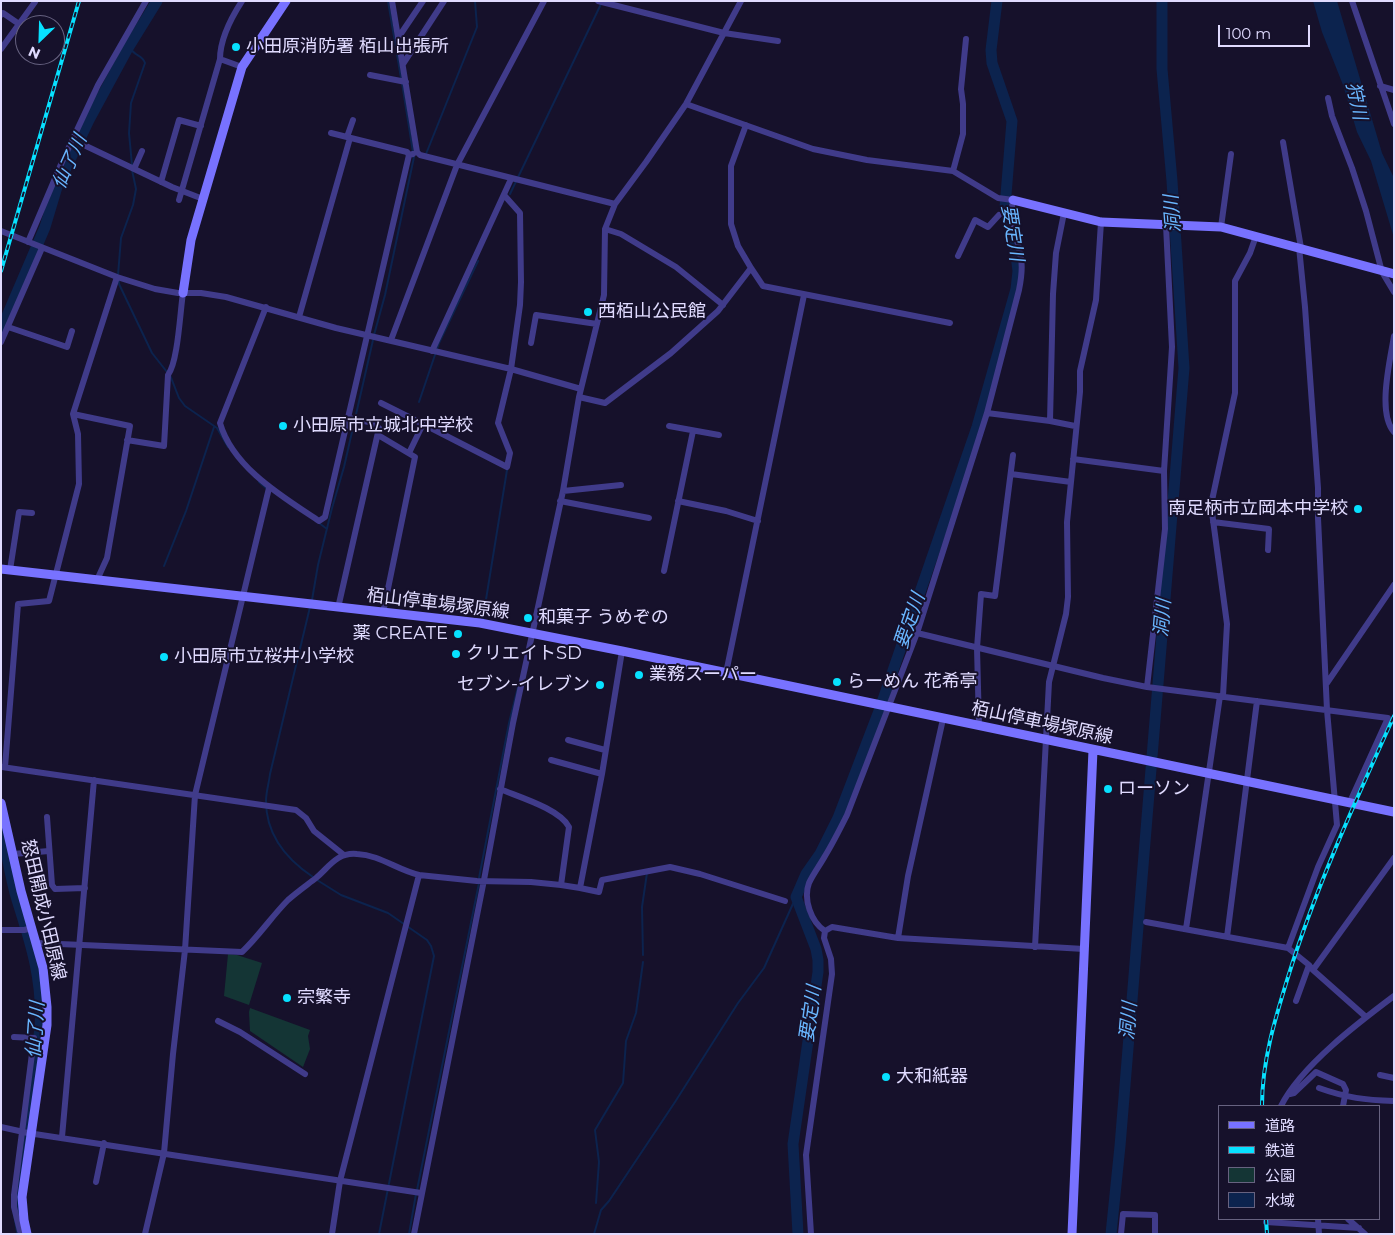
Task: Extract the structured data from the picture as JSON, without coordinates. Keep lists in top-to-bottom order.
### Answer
{
  "streets": {
    "main road": ["栢山停車場塚原線", "怒田開成小田原線"]
  },
  "water": [
    "狩川",
    "仙了川",
    "洞川",
    "要定川"
  ],
  "places": [
    "小田原消防署 栢山出張所",
    "西栢山公民館",
    "小田原市立城北中学校",
    "南足柄市立岡本中学校",
    "和菓子 うめぞの",
    "薬 CREATE",
    "クリエイトSD",
    "小田原市立桜井小学校",
    "業務スーパー",
    "らーめん 花希亭",
    "セブン-イレブン",
    "ローソン",
    "宗繁寺",
    "大和紙器"
  ],
  "legend": [
    "道路",
    "鉄道",
    "公園",
    "水域"
  ],
  "scale_bar": "100 m",
  "north": "bottom left"
}
